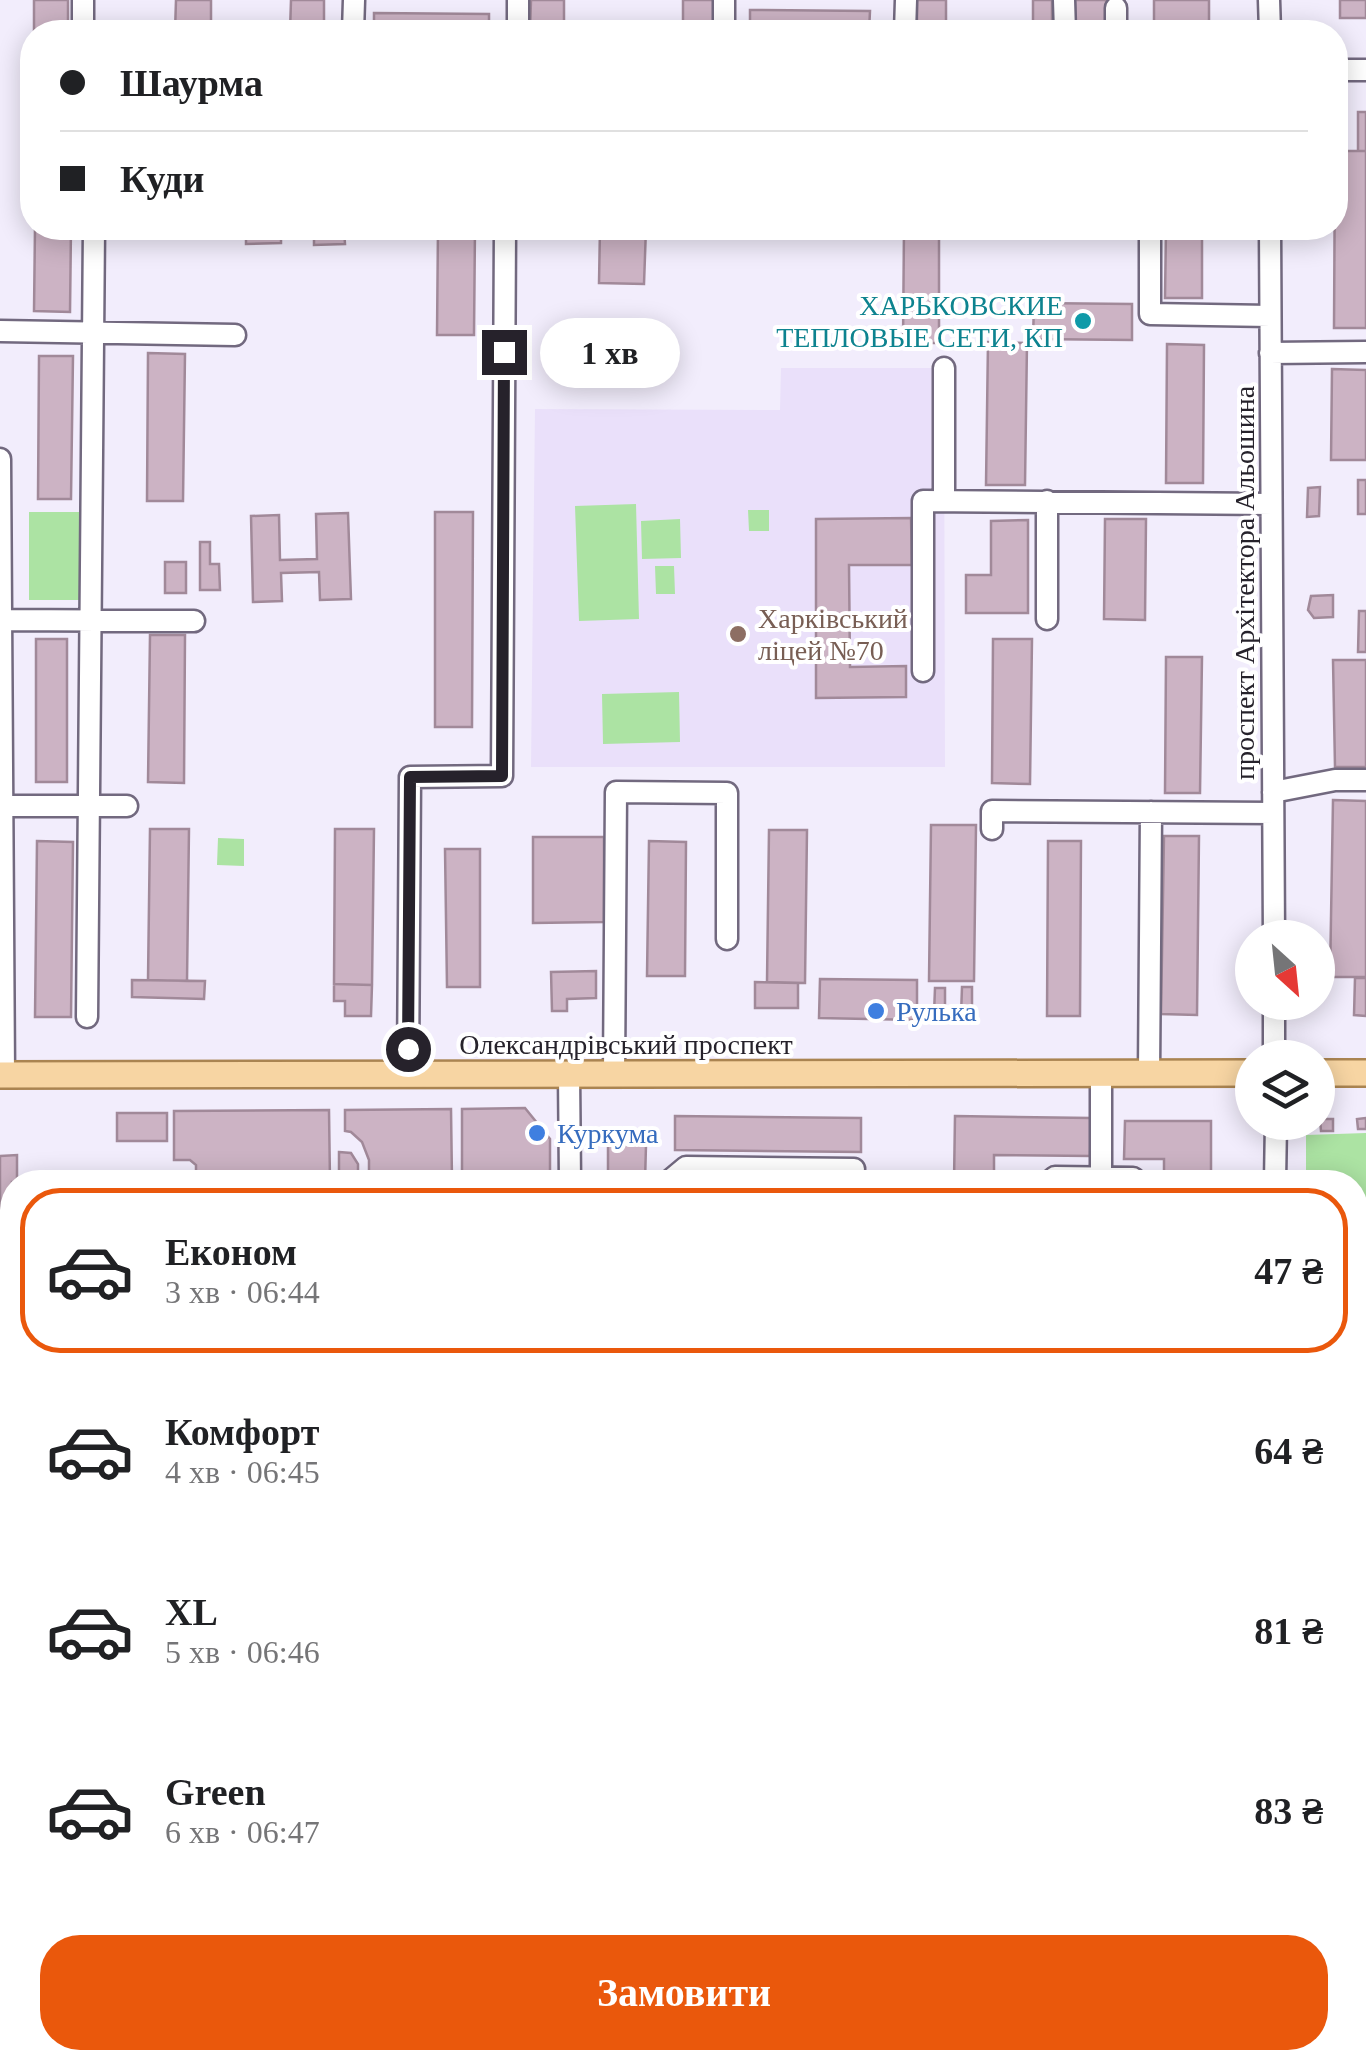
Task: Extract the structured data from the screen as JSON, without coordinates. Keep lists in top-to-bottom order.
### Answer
{
  "streets": {
    "main road": ["Олександрівський проспект"],
    "street": ["проспект Архітектора Альошина"]
  },
  "places": [
    "ХАРЬКОВСКИЕ ТЕПЛОВЫЕ СЕТИ, КП",
    "Харківський ліцей №70",
    "Рулька",
    "Куркума"
  ],
  "north": "bottom right",
  "page": {
    "banner": ["Шаурма", "Куди"],
    "bubble": "1 хв",
    "list": [
      {
        "name": "Економ",
        "note": "3 хв · 06:44",
        "value": "47 ₴"
      },
      {
        "name": "Комфорт",
        "note": "4 хв · 06:45",
        "value": "64 ₴"
      },
      {
        "name": "XL",
        "note": "5 хв · 06:46",
        "value": "81 ₴"
      },
      {
        "name": "Green",
        "note": "6 хв · 06:47",
        "value": "83 ₴"
      }
    ],
    "buttons": "Замовити"
  }
}
